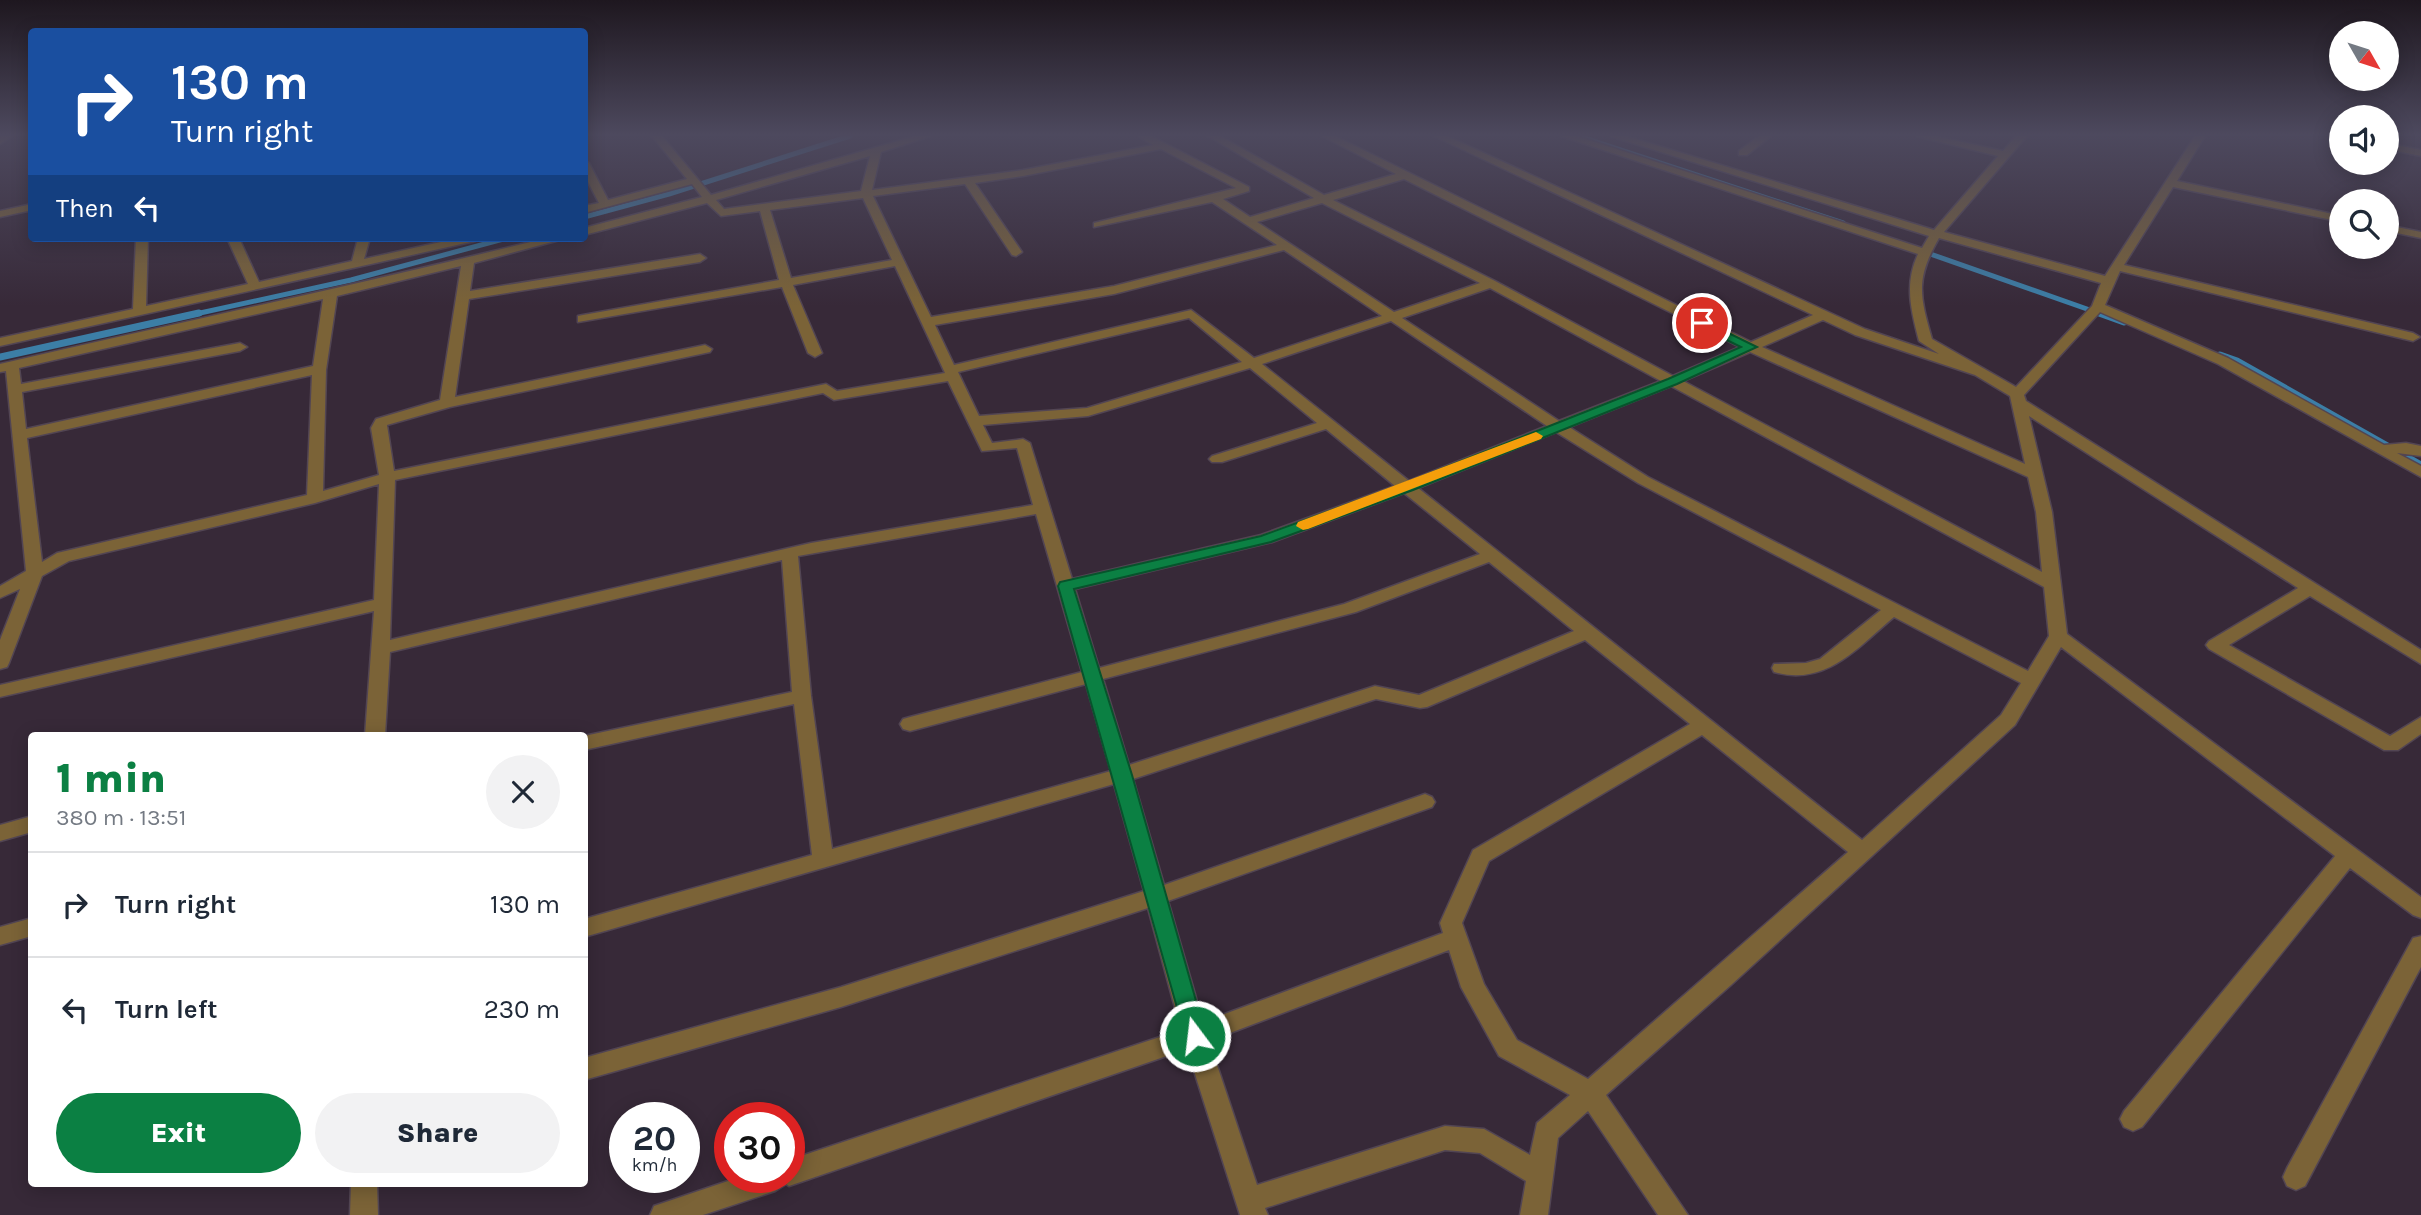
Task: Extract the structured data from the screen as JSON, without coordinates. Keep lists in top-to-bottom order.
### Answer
{
  "north": "bottom right",
  "page": {
    "turn": ["130 m", "Turn right"],
    "then": "Then",
    "heading": ["1 min", "380 m · 13:51"],
    "list": [
      {
        "name": "Turn right",
        "value": "130 m"
      },
      {
        "name": "Turn left",
        "value": "230 m"
      }
    ],
    "buttons": ["Exit", "Share"],
    "speed": "20 km/h",
    "limit": "30"
  }
}
